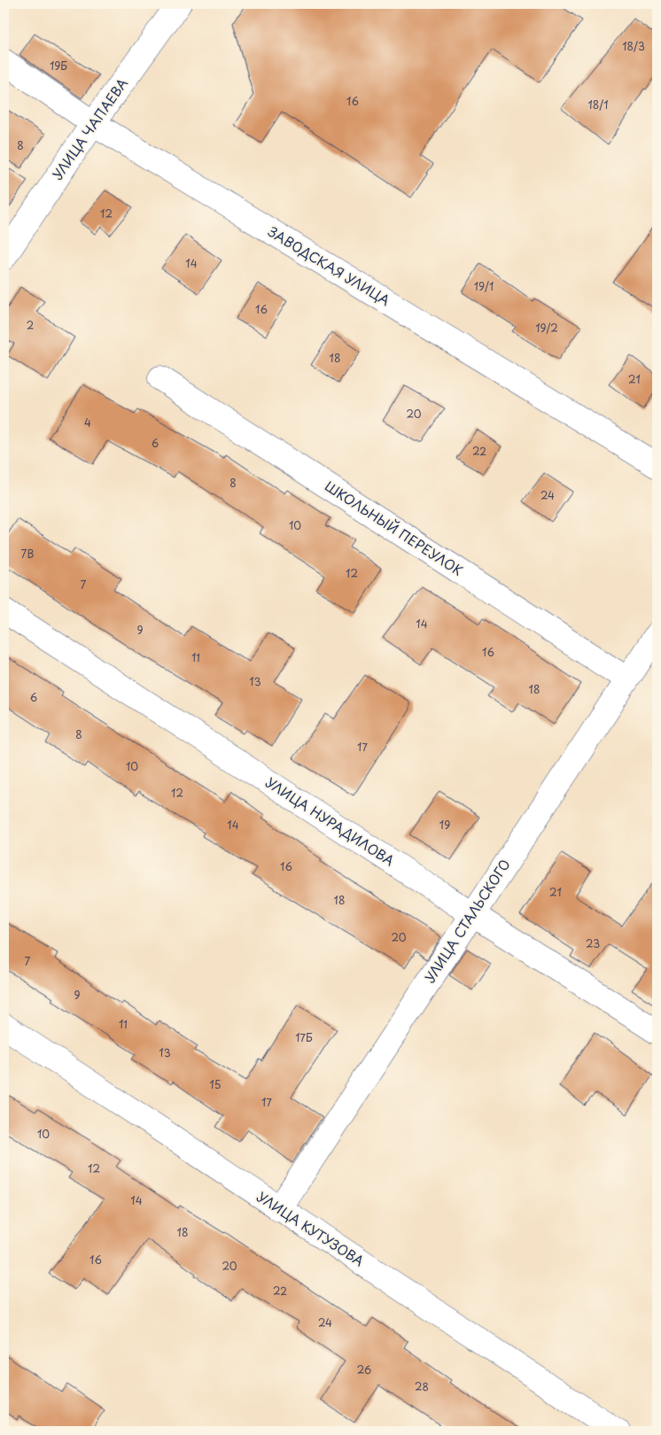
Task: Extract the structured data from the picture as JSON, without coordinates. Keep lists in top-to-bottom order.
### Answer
{
  "streets": {
    "street": [
      "УЛИЦА ЧАПАЕВА",
      "ЗАВОДСКАЯ УЛИЦА",
      "ШКОЛЬНЫЙ ПЕРЕУЛОК",
      "УЛИЦА НУРАДИЛОВА",
      "УЛИЦА СТАЛЬСКОГО",
      "УЛИЦА КУТУЗОВА"
    ]
  },
  "crossings": [
    ["УЛИЦА ЧАПАЕВА", "ЗАВОДСКАЯ УЛИЦА"],
    ["ШКОЛЬНЫЙ ПЕРЕУЛОК", "УЛИЦА СТАЛЬСКОГО"],
    ["УЛИЦА НУРАДИЛОВА", "УЛИЦА СТАЛЬСКОГО"],
    ["УЛИЦА СТАЛЬСКОГО", "УЛИЦА КУТУЗОВА"]
  ],
  "house_numbers": [
    "18/3",
    "19Б",
    "16",
    "18/1",
    "8",
    "12",
    "14",
    "19/1",
    "16",
    "2",
    "19/2",
    "18",
    "21",
    "20",
    "4",
    "6",
    "22",
    "8",
    "24",
    "10",
    "7В",
    "12",
    "7",
    "14",
    "9",
    "16",
    "11",
    "13",
    "18",
    "6",
    "8",
    "17",
    "10",
    "12",
    "14",
    "19",
    "16",
    "21",
    "18",
    "20",
    "23",
    "7",
    "9",
    "11",
    "17Б",
    "13",
    "15",
    "17",
    "10",
    "12",
    "14",
    "18",
    "16",
    "20",
    "22",
    "24",
    "26",
    "28"
  ]
}
